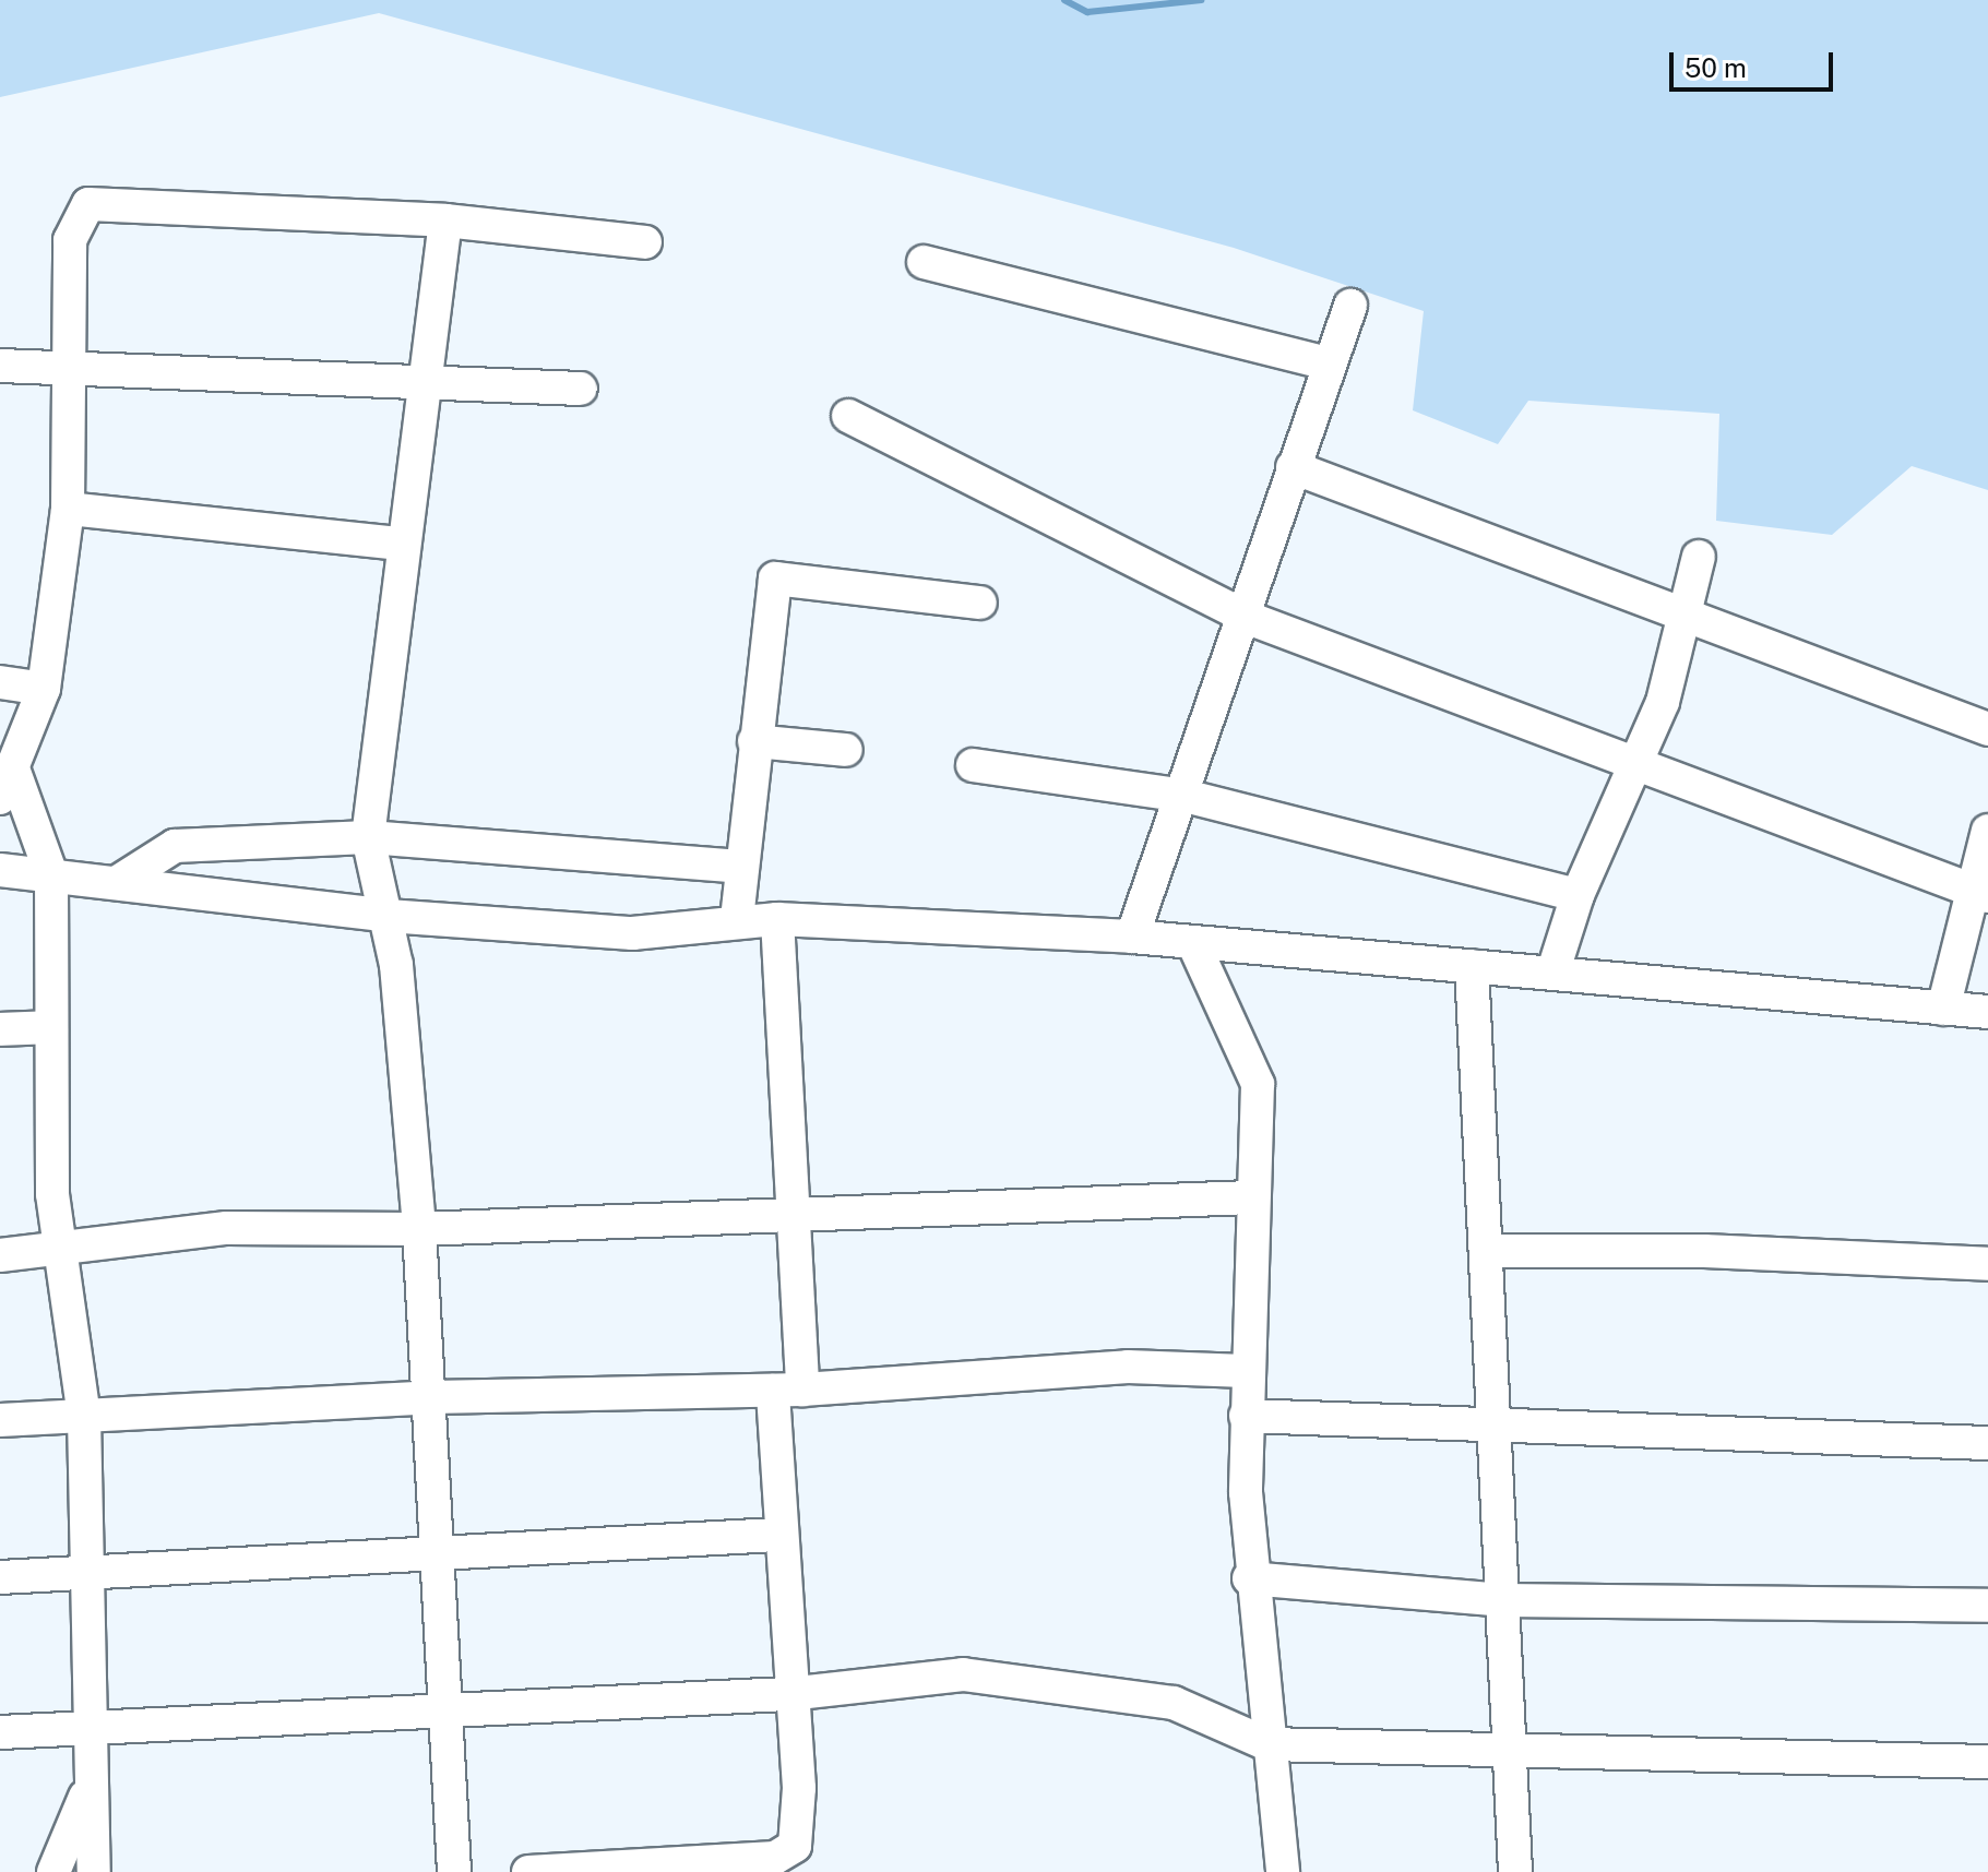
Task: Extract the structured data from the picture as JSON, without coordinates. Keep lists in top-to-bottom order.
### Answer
{
  "scale_bar": "50 m"
}
